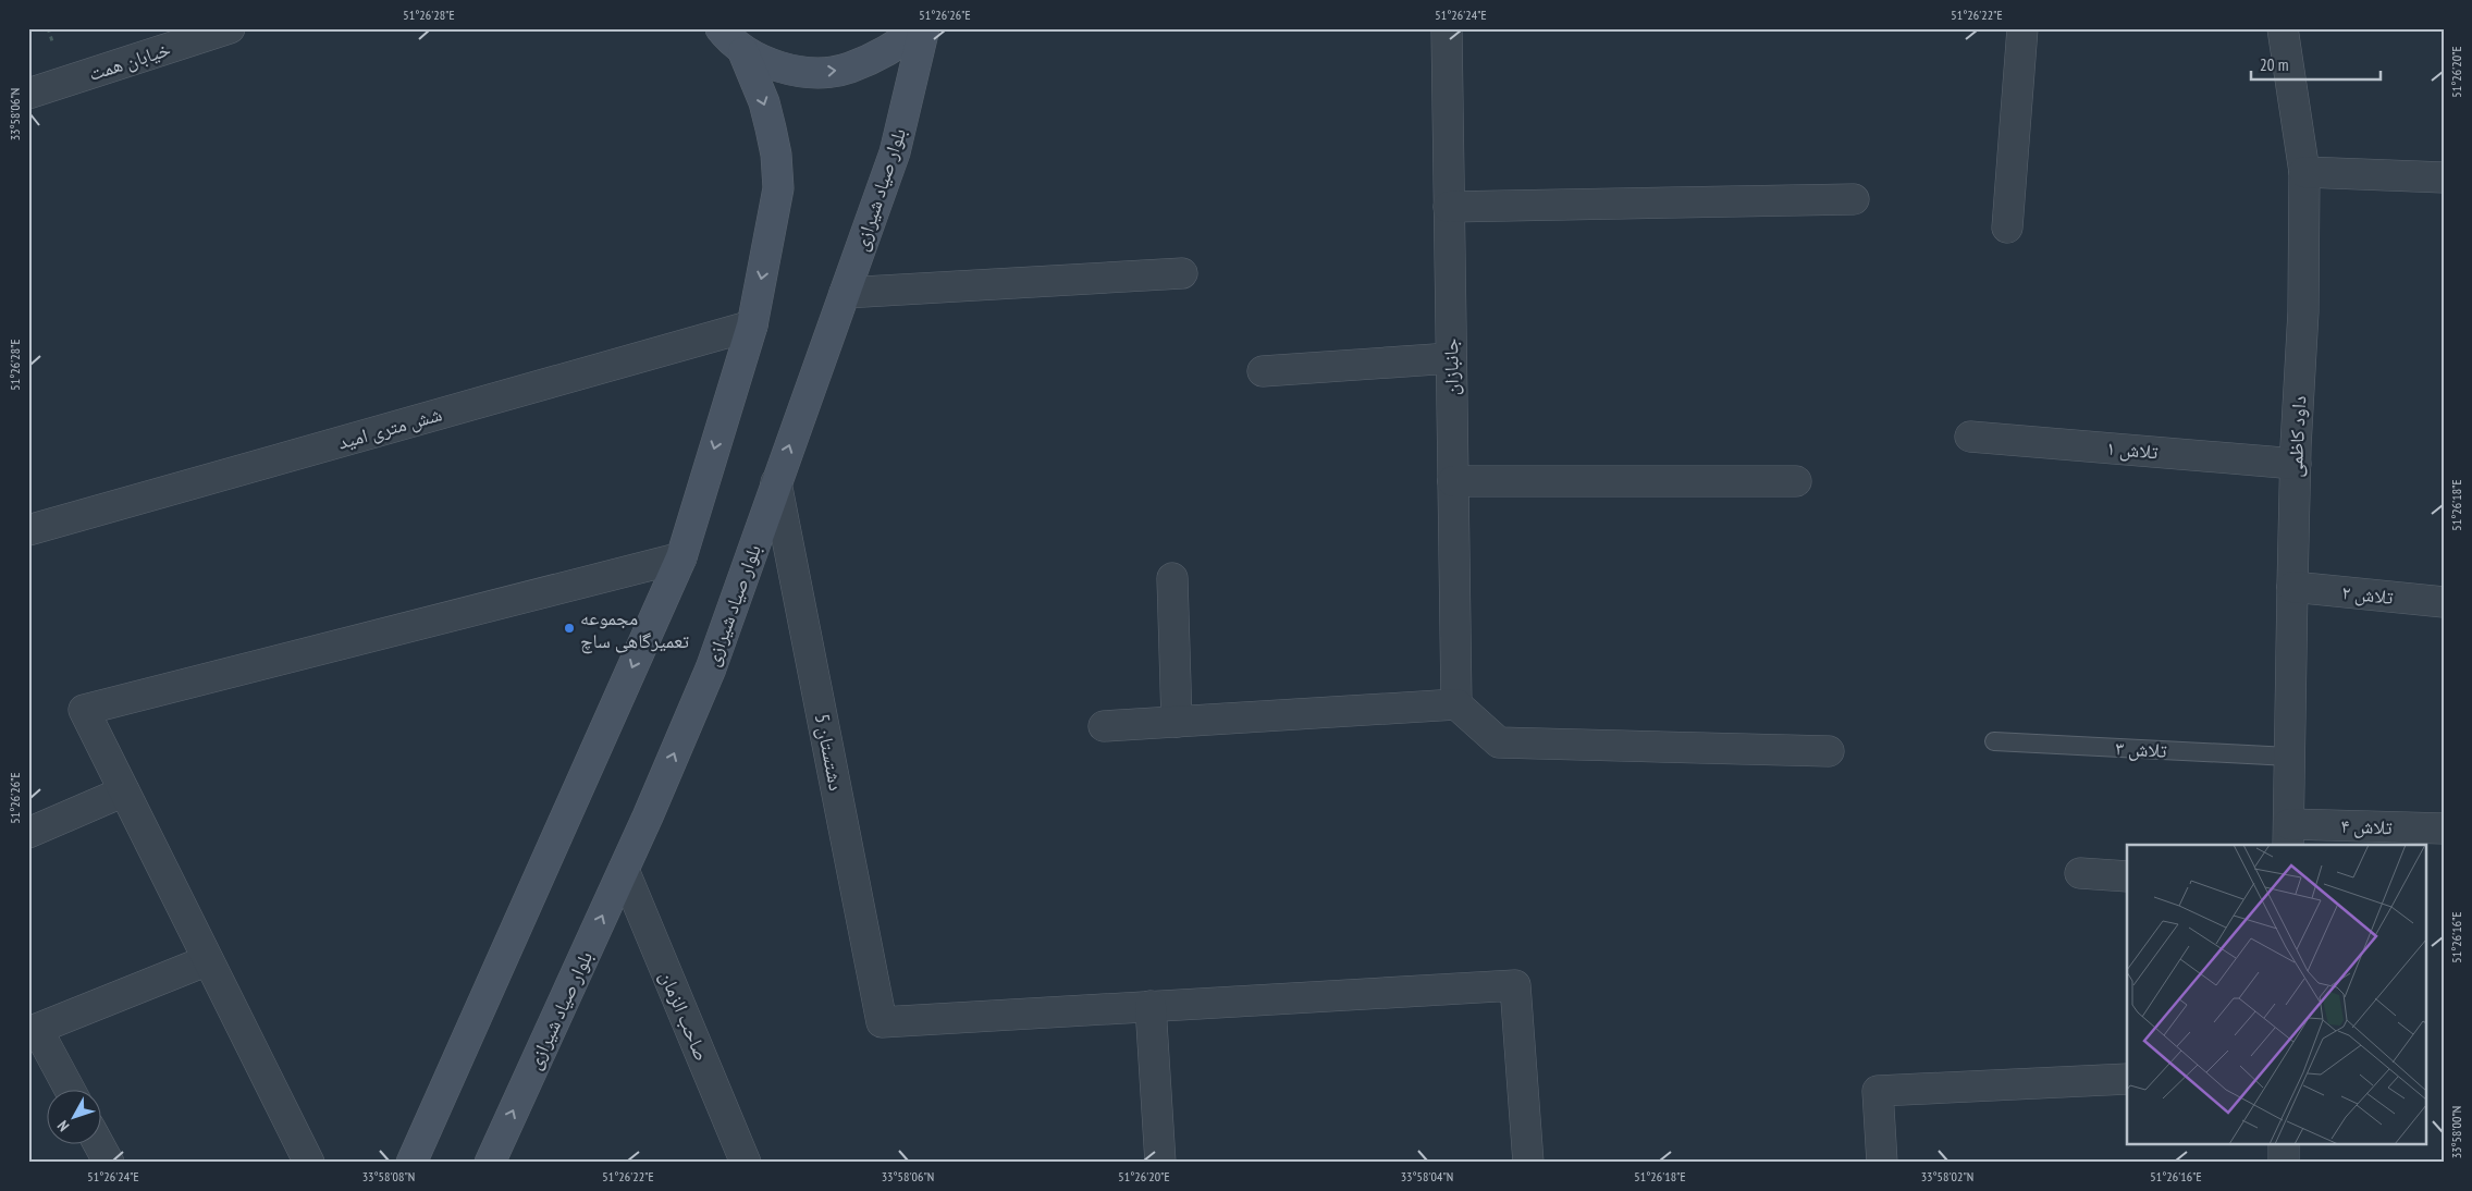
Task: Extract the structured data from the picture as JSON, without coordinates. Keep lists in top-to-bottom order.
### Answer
{
  "streets": {
    "main road": ["بلوار صیاد شیرازی"],
    "street": [
      "خیابان همت",
      "جانبازان",
      "شش متری امید",
      "داود کاظمی",
      "تلاش ۱",
      "تلاش ۲",
      "دشتستان 5",
      "تلاش ۴",
      "صاحب الزمان"
    ],
    "lane": ["تلاش ۳"]
  },
  "crossings": [
    ["بلوار صیاد شیرازی", "دشتستان 5"],
    ["بلوار صیاد شیرازی", "صاحب الزمان"],
    ["داود کاظمی", "تلاش ۱"],
    ["داود کاظمی", "تلاش ۲"],
    ["داود کاظمی", "تلاش ۳"],
    ["داود کاظمی", "تلاش ۴"]
  ],
  "places": ["مجموعه تعمیرگاهی ساچ"],
  "scale_bar": "20 m",
  "north": "bottom left",
  "coordinates": [
    "51°26'28\"E",
    "51°26'26\"E",
    "51°26'24\"E",
    "51°26'22\"E",
    "51°26'20\"E",
    "33°58'06\"N",
    "51°26'18\"E",
    "51°26'16\"E",
    "33°58'00\"N",
    "33°58'08\"N",
    "33°58'04\"N",
    "33°58'02\"N"
  ]
}
